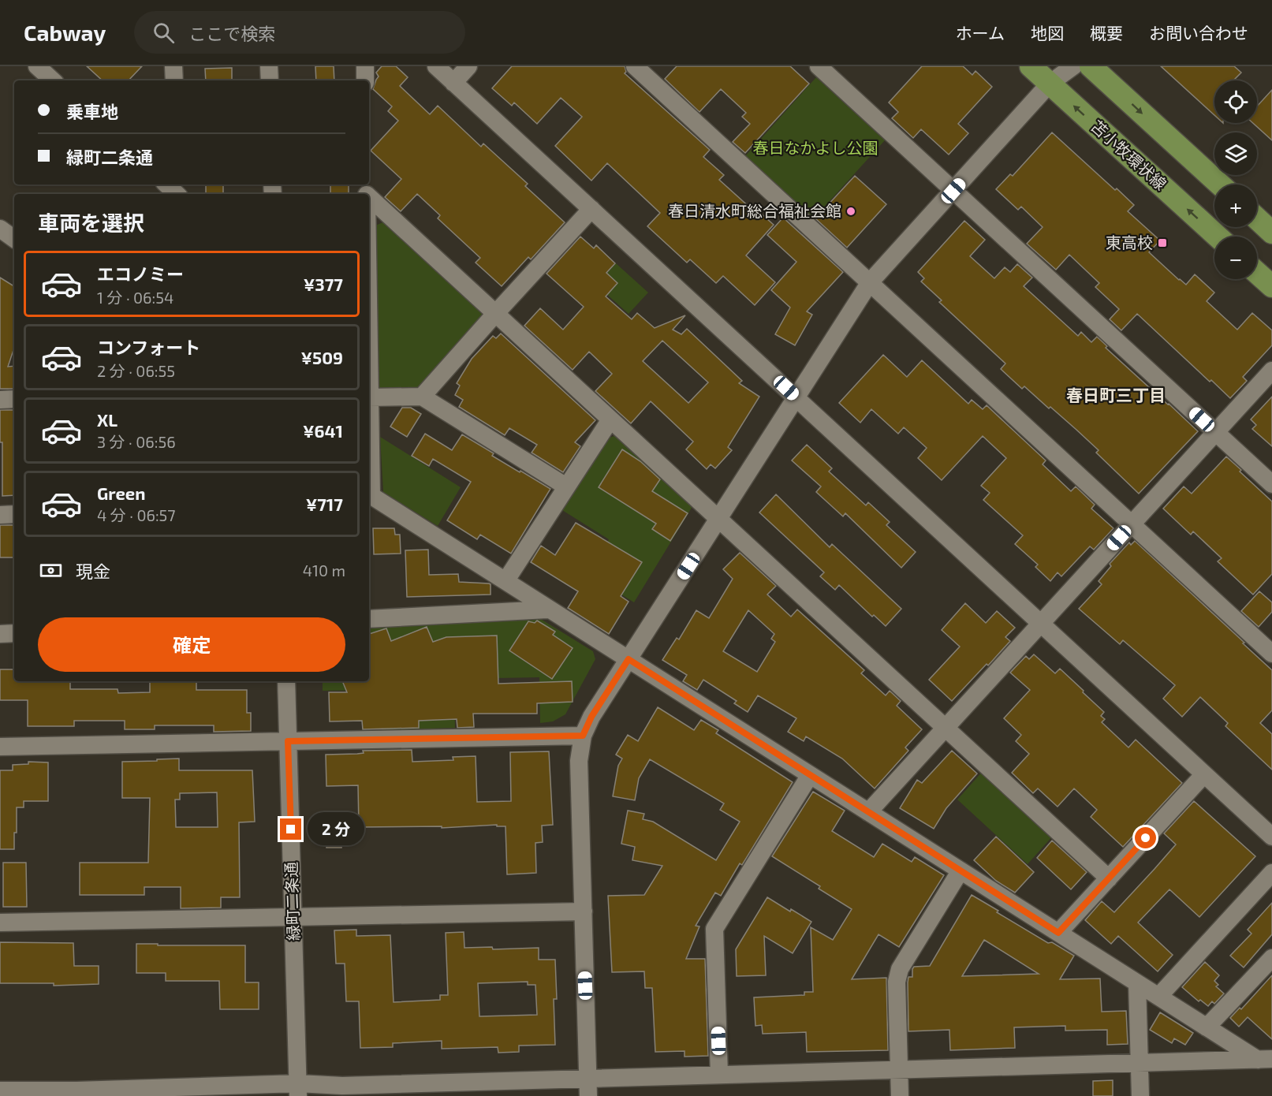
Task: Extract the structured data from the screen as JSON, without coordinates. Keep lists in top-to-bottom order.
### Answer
{
  "streets": {
    "main road": ["苫小牧環状線"],
    "street": ["緑町二条通"]
  },
  "districts": ["春日町三丁目"],
  "parks": ["春日なかよし公園"],
  "places": {
    "other": ["春日清水町総合福祉会館"],
    "transit": ["東高校"]
  },
  "page": {
    "header": "Cabway",
    "search": "ここで検索",
    "nav": [
      "ホーム",
      "地図",
      "概要",
      "お問い合わせ"
    ],
    "map_buttons": ["+", "−"],
    "banner": ["乗車地", "緑町二条通"],
    "heading": "車両を選択",
    "list": [
      {
        "name": "エコノミー",
        "note": "1 分 · 06:54",
        "value": "¥377"
      },
      {
        "name": "コンフォート",
        "note": "2 分 · 06:55",
        "value": "¥509"
      },
      {
        "name": "XL",
        "note": "3 分 · 06:56",
        "value": "¥641"
      },
      {
        "name": "Green",
        "note": "4 分 · 06:57",
        "value": "¥717"
      }
    ],
    "pay": ["現金", "410 m"],
    "buttons": "確定",
    "bubble": "2 分"
  }
}
